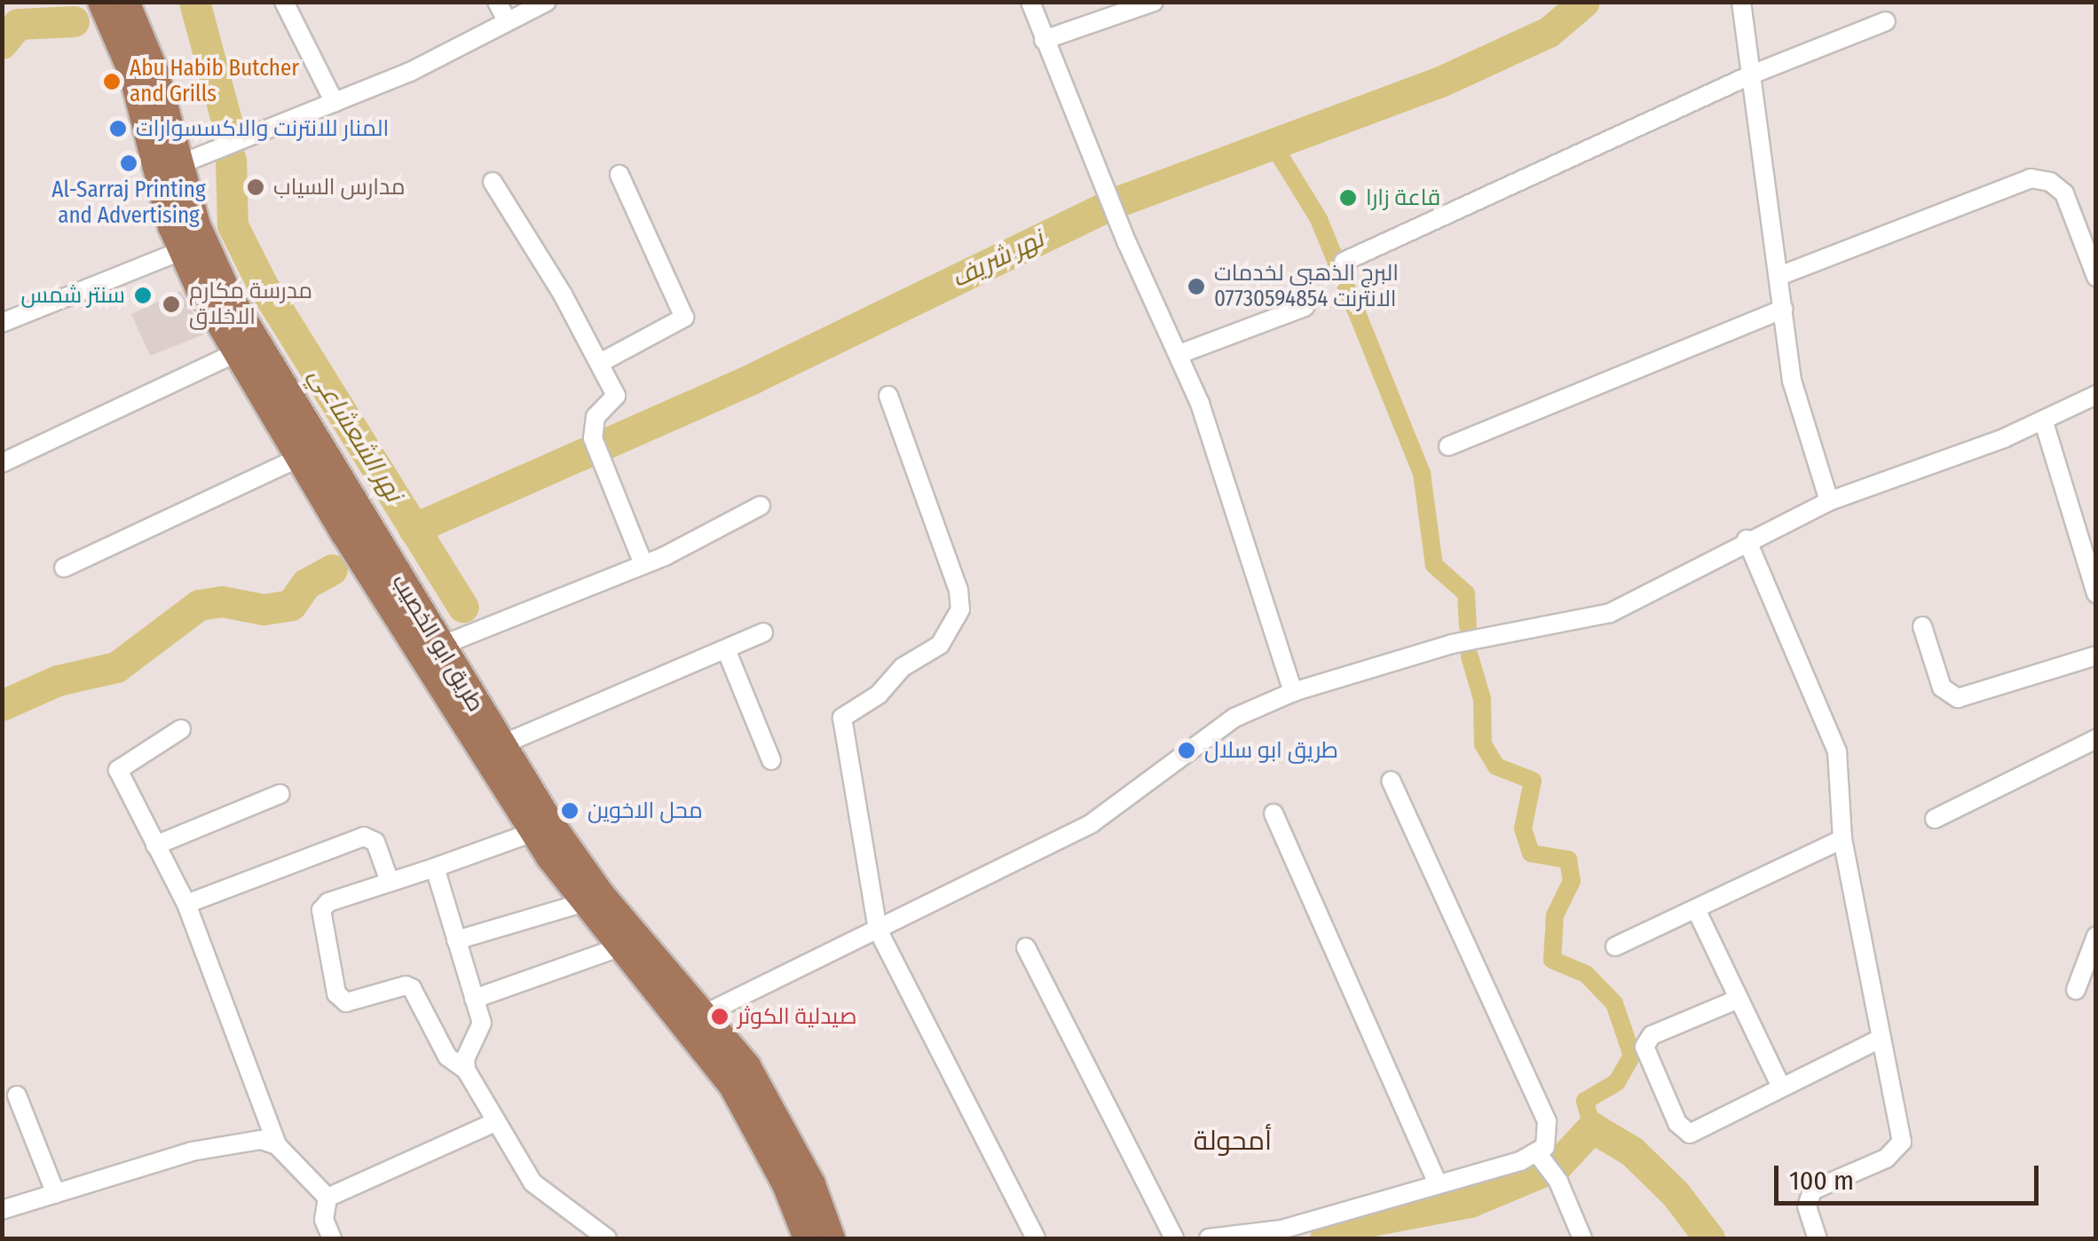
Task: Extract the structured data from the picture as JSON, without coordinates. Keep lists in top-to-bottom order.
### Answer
{
  "streets": {
    "main road": ["طريق ابو الخصيب"]
  },
  "districts": ["أمحولة"],
  "water": ["نهر شريف", "نهر الشعشاعي"],
  "places": [
    "Abu Habib Butcher and Grills",
    "المنار للانترنت والاكسسوارات",
    "Al-Sarraj Printing and Advertising",
    "مدارس السياب",
    "قاعة زارا",
    "البرج الذهبي لخدمات الانترنت 07730594854",
    "سنتر شمس",
    "مدرسة مكارم الاخلاق",
    "طريق ابو سلال",
    "محل الاخوين",
    "صيدلية الكوثر"
  ],
  "scale_bar": "100 m"
}
